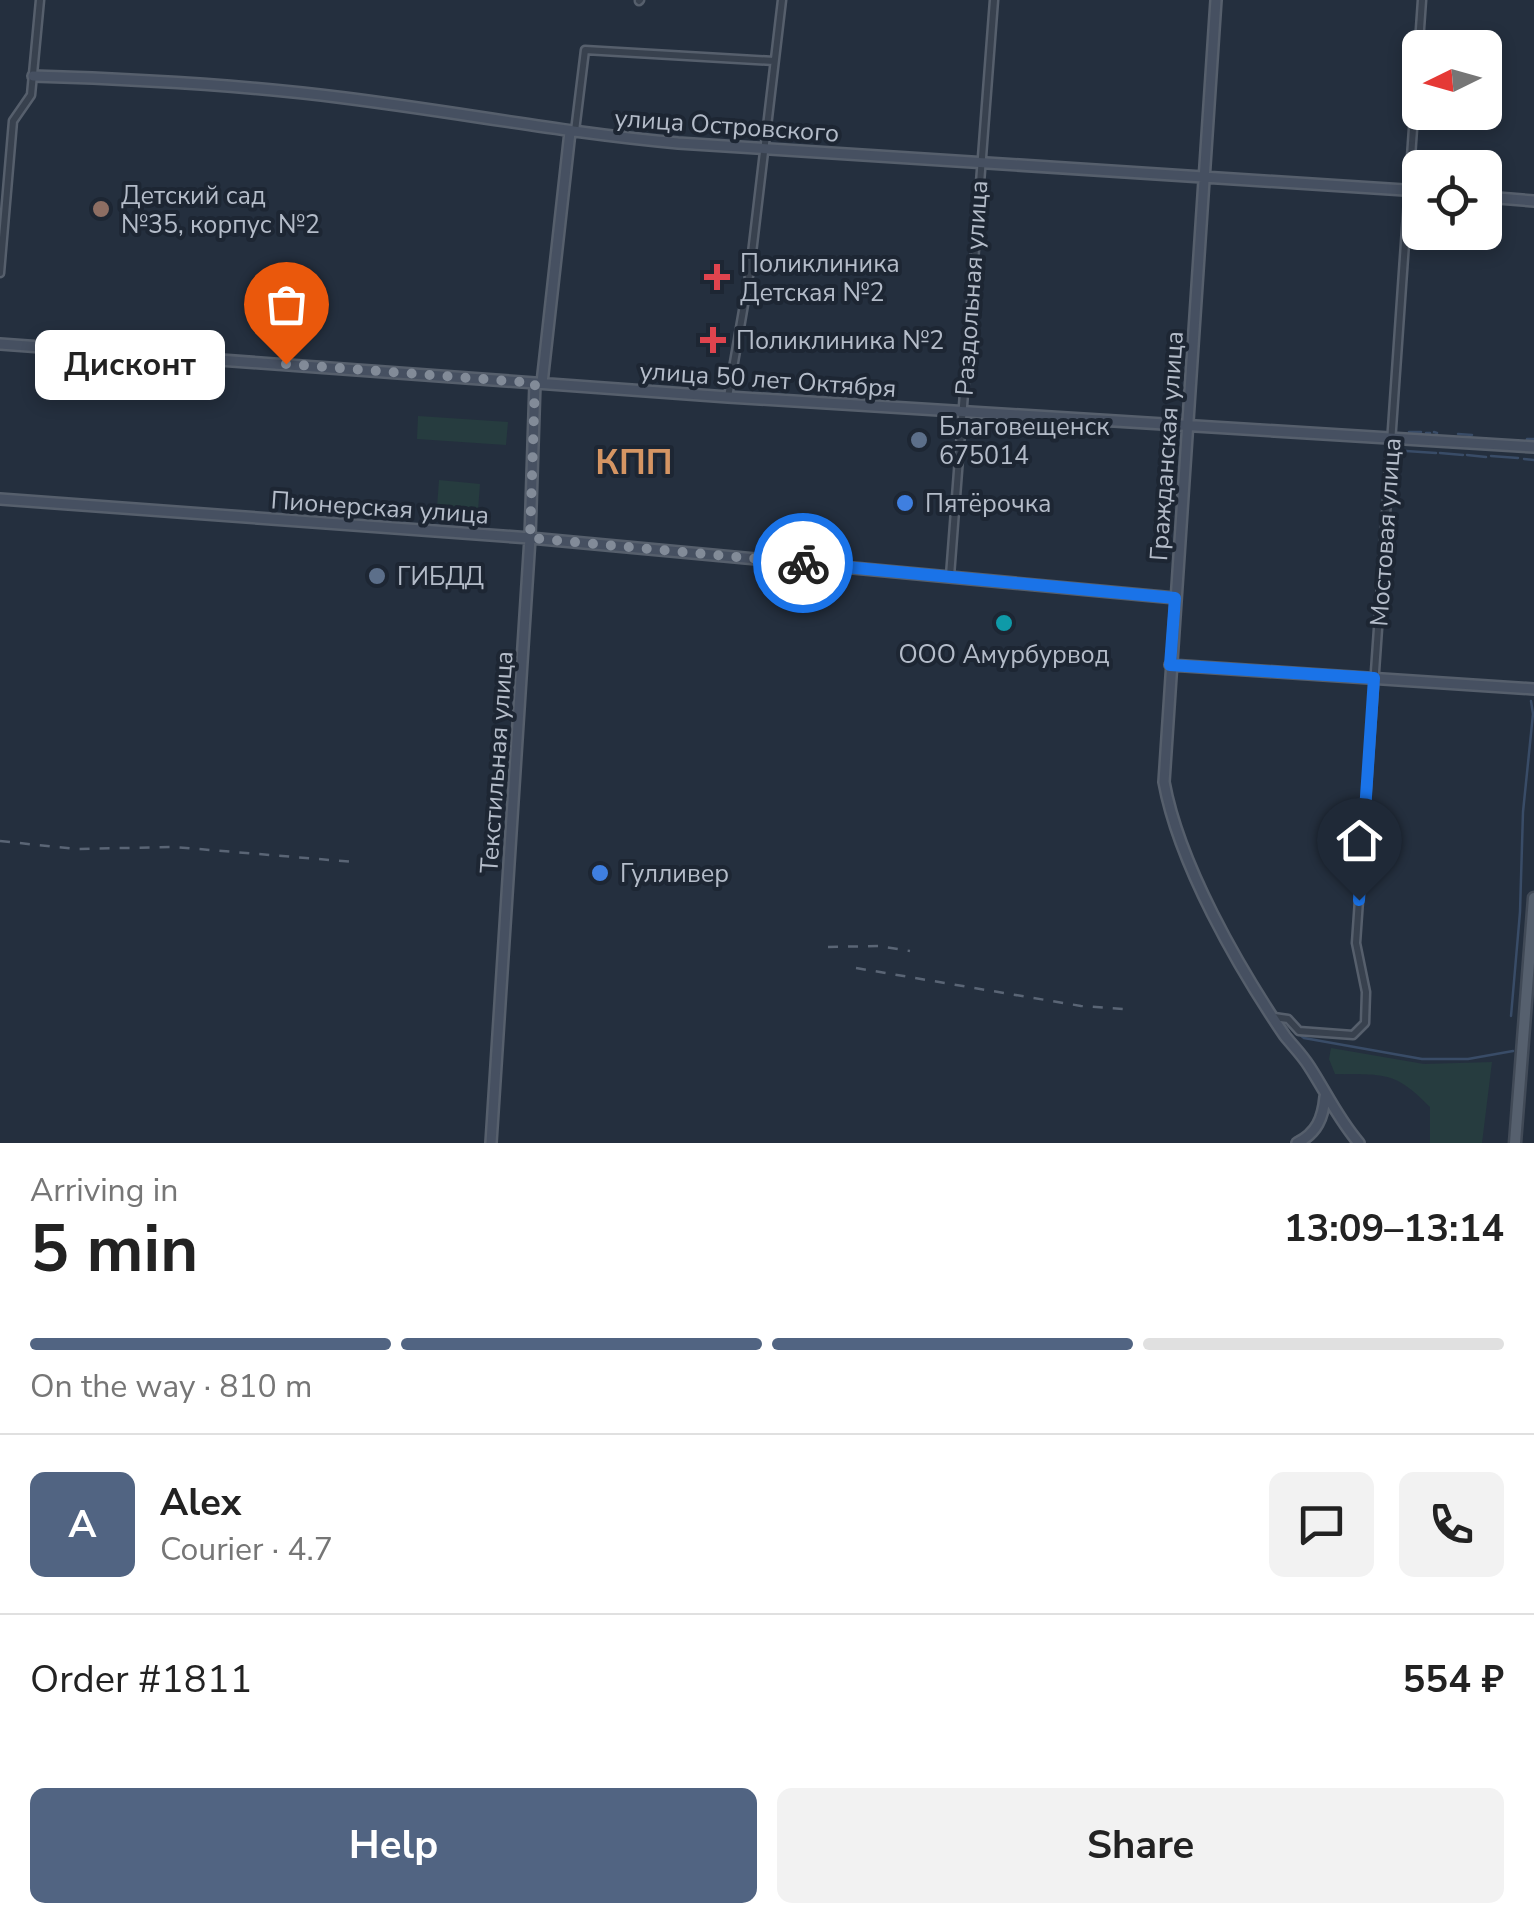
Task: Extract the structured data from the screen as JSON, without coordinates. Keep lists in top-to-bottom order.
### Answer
{
  "streets": {
    "street": [
      "улица Островского",
      "Раздольная улица",
      "улица 50 лет Октября",
      "Гражданская улица",
      "Пионерская улица",
      "Мостовая улица",
      "Текстильная улица"
    ]
  },
  "crossings": [
    ["улица Островского", "Раздольная улица"],
    ["улица Островского", "Гражданская улица"],
    ["улица Островского", "Текстильная улица"],
    ["Раздольная улица", "улица 50 лет Октября"],
    ["Раздольная улица", "Пионерская улица"],
    ["улица 50 лет Октября", "Гражданская улица"],
    ["улица 50 лет Октября", "Мостовая улица"],
    ["улица 50 лет Октября", "Текстильная улица"],
    ["Гражданская улица", "Пионерская улица"],
    ["Гражданская улица", "Мостовая улица"],
    ["Пионерская улица", "Текстильная улица"]
  ],
  "districts": ["КПП"],
  "places": {
    "other": [
      "Детский сад №35, корпус №2",
      "Дисконт",
      "Благовещенск 675014",
      "Пятёрочка",
      "ГИБДД",
      "ООО Амурбурвод",
      "Гулливер"
    ],
    "health": ["Поликлиника Детская №2", "Поликлиника №2"]
  },
  "north": "left",
  "page": {
    "bubble": "Дисконт",
    "heading": ["5 min", "Arriving in", "13:09–13:14"],
    "panel": [
      "Alex",
      "Courier · 4.7",
      "Order #1811",
      "554 ₽"
    ],
    "bar": "On the way · 810 m",
    "round": "A",
    "buttons": ["Help", "Share"]
  }
}
